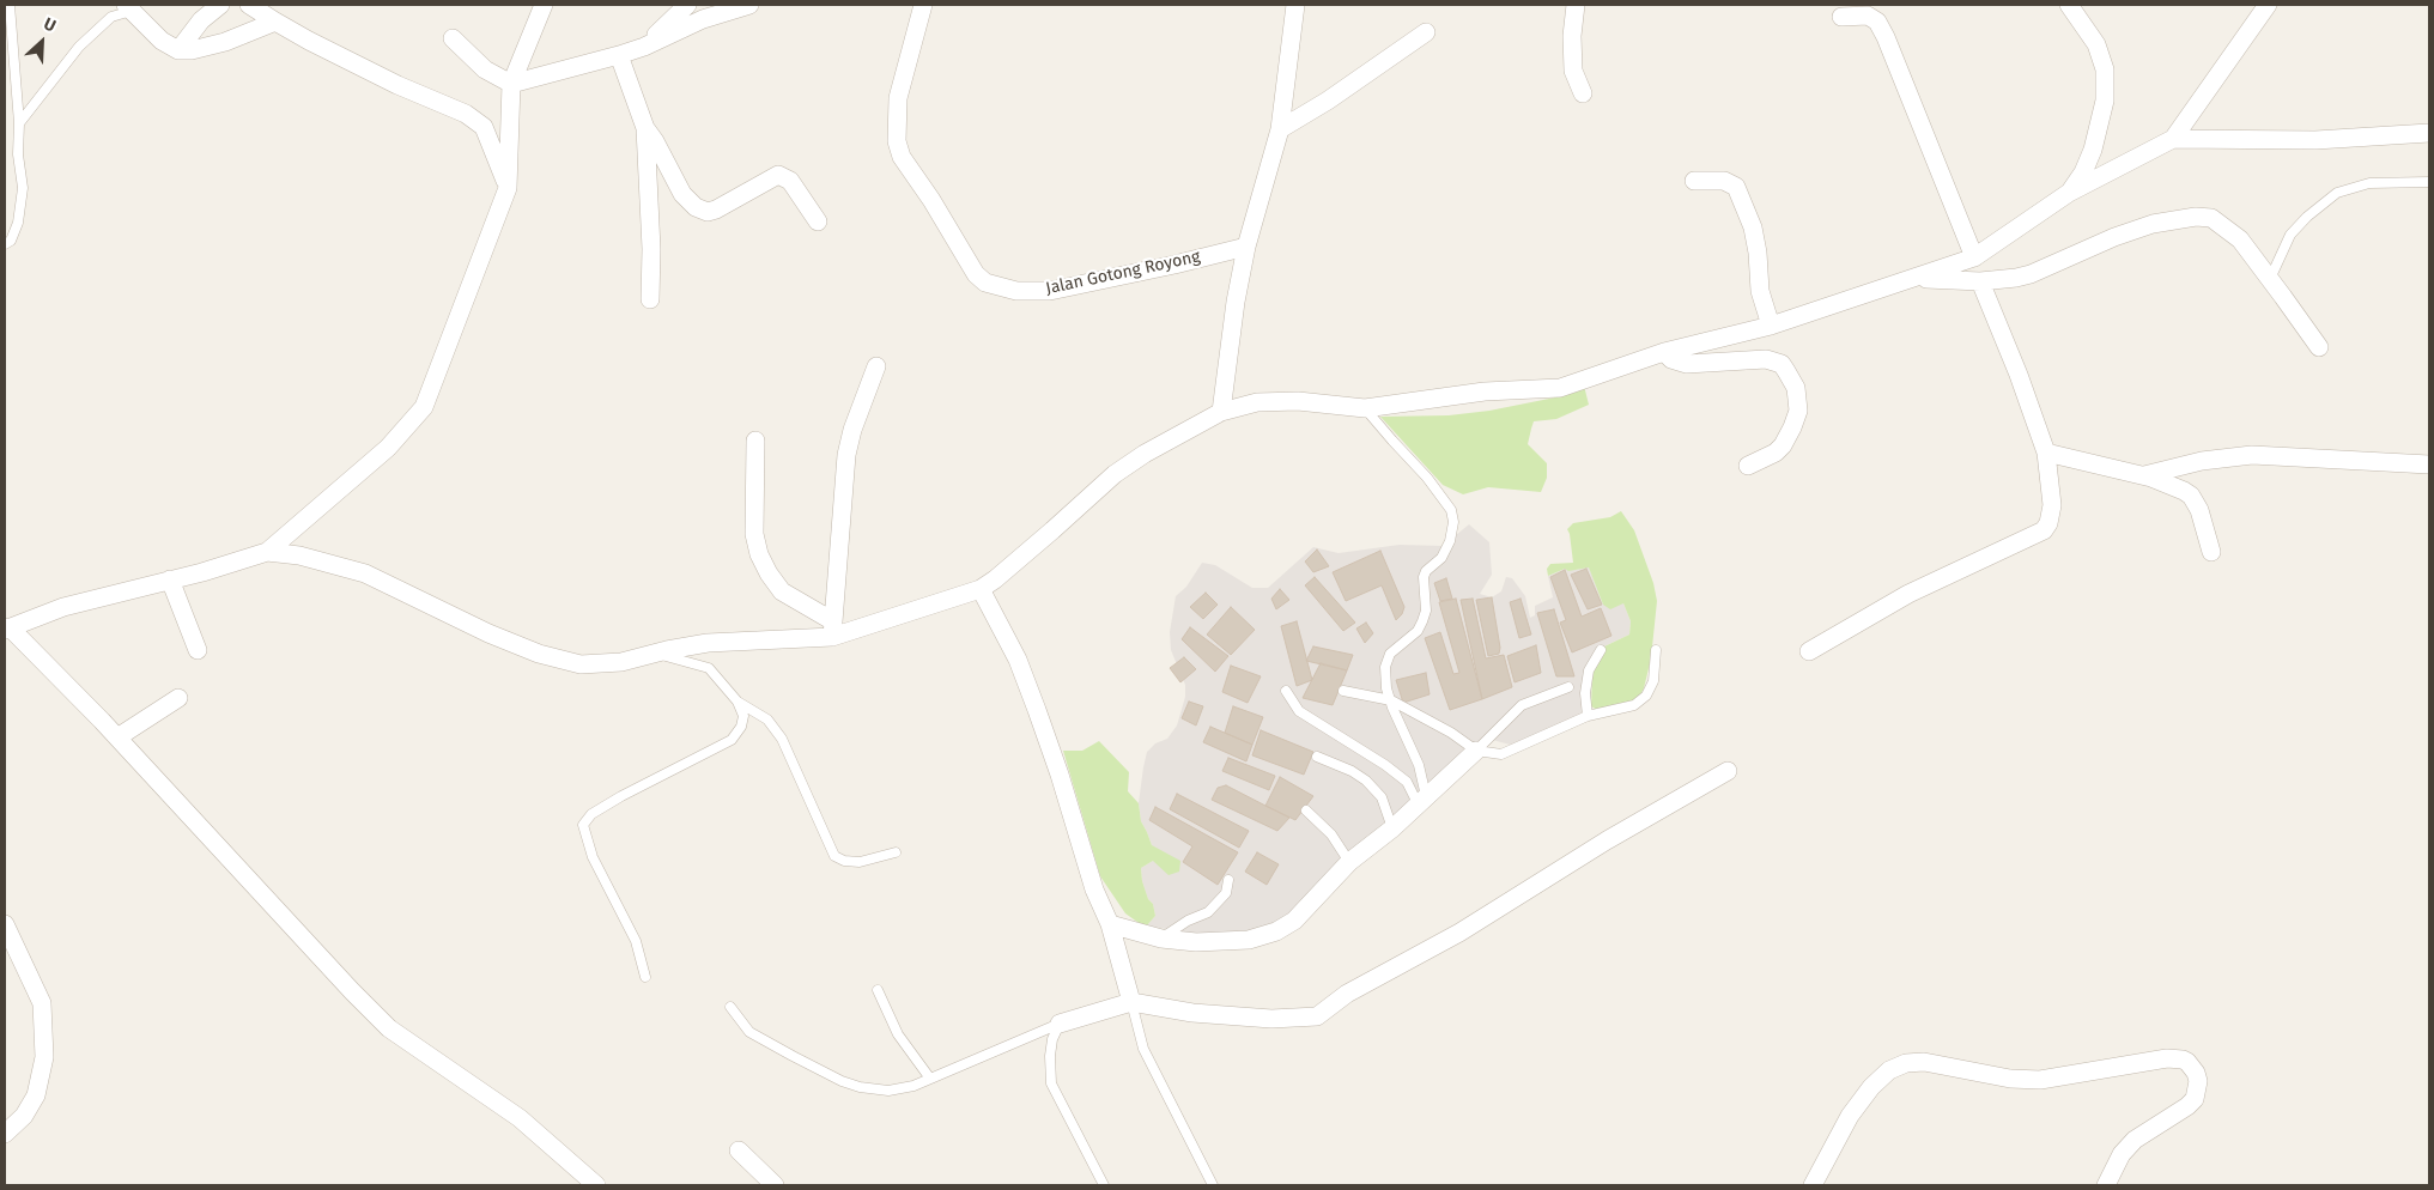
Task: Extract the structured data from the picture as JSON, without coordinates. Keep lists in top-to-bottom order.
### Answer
{
  "streets": {
    "street": ["Jalan Gotong Royong"]
  },
  "north": "top right"
}
